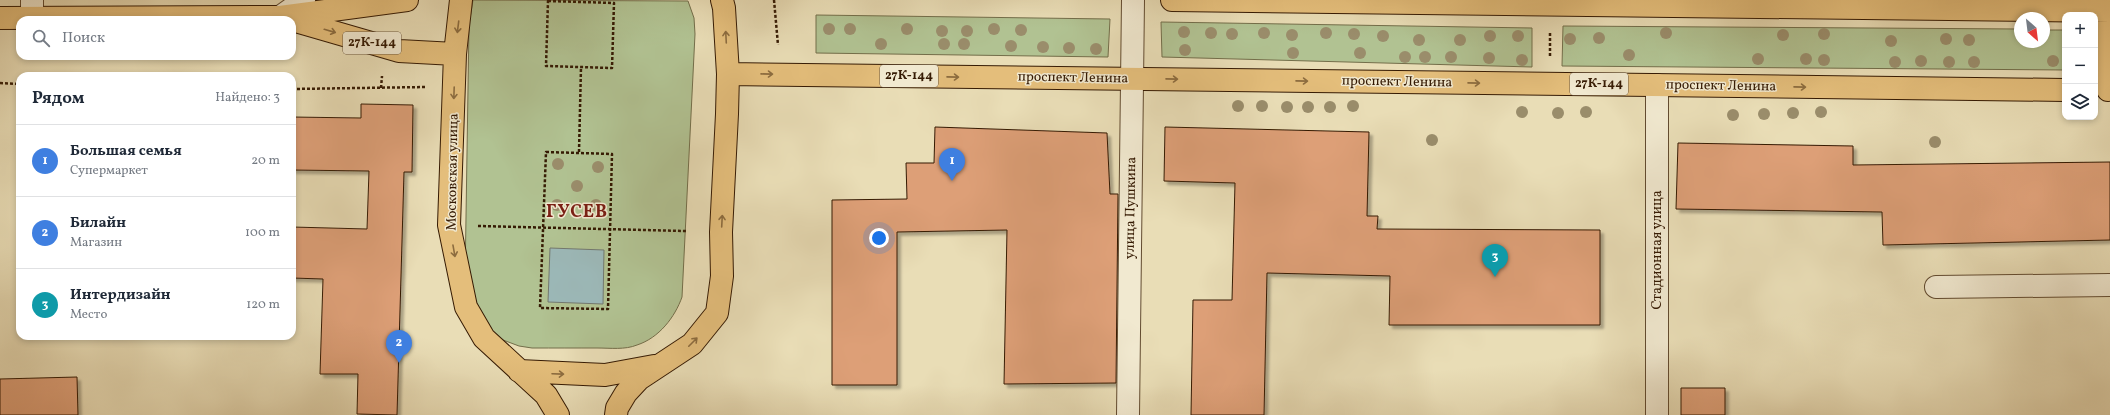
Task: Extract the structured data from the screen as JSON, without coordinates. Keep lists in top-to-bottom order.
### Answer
{
  "streets": {
    "main road": ["27К-144", "проспект Ленина", "Московская улица"],
    "street": ["улица Пушкина", "Стадионная улица"]
  },
  "crossings": [
    ["27К-144", "Московская улица"],
    ["проспект Ленина", "улица Пушкина"],
    ["проспект Ленина", "Стадионная улица"]
  ],
  "one_way": ["Московская улица"],
  "districts": ["ГУСЕВ"],
  "north": "bottom right",
  "page": {
    "map_buttons": ["+", "−"],
    "search": "Поиск",
    "heading": ["Рядом", "Найдено: 3"],
    "list": [
      {
        "mark": "1",
        "name": "Большая семья",
        "note": "Супермаркет",
        "value": "20 m"
      },
      {
        "mark": "2",
        "name": "Билайн",
        "note": "Магазин",
        "value": "100 m"
      },
      {
        "mark": "3",
        "name": "Интердизайн",
        "note": "Место",
        "value": "120 m"
      }
    ],
    "pins": ["1", "3", "2"]
  }
}
